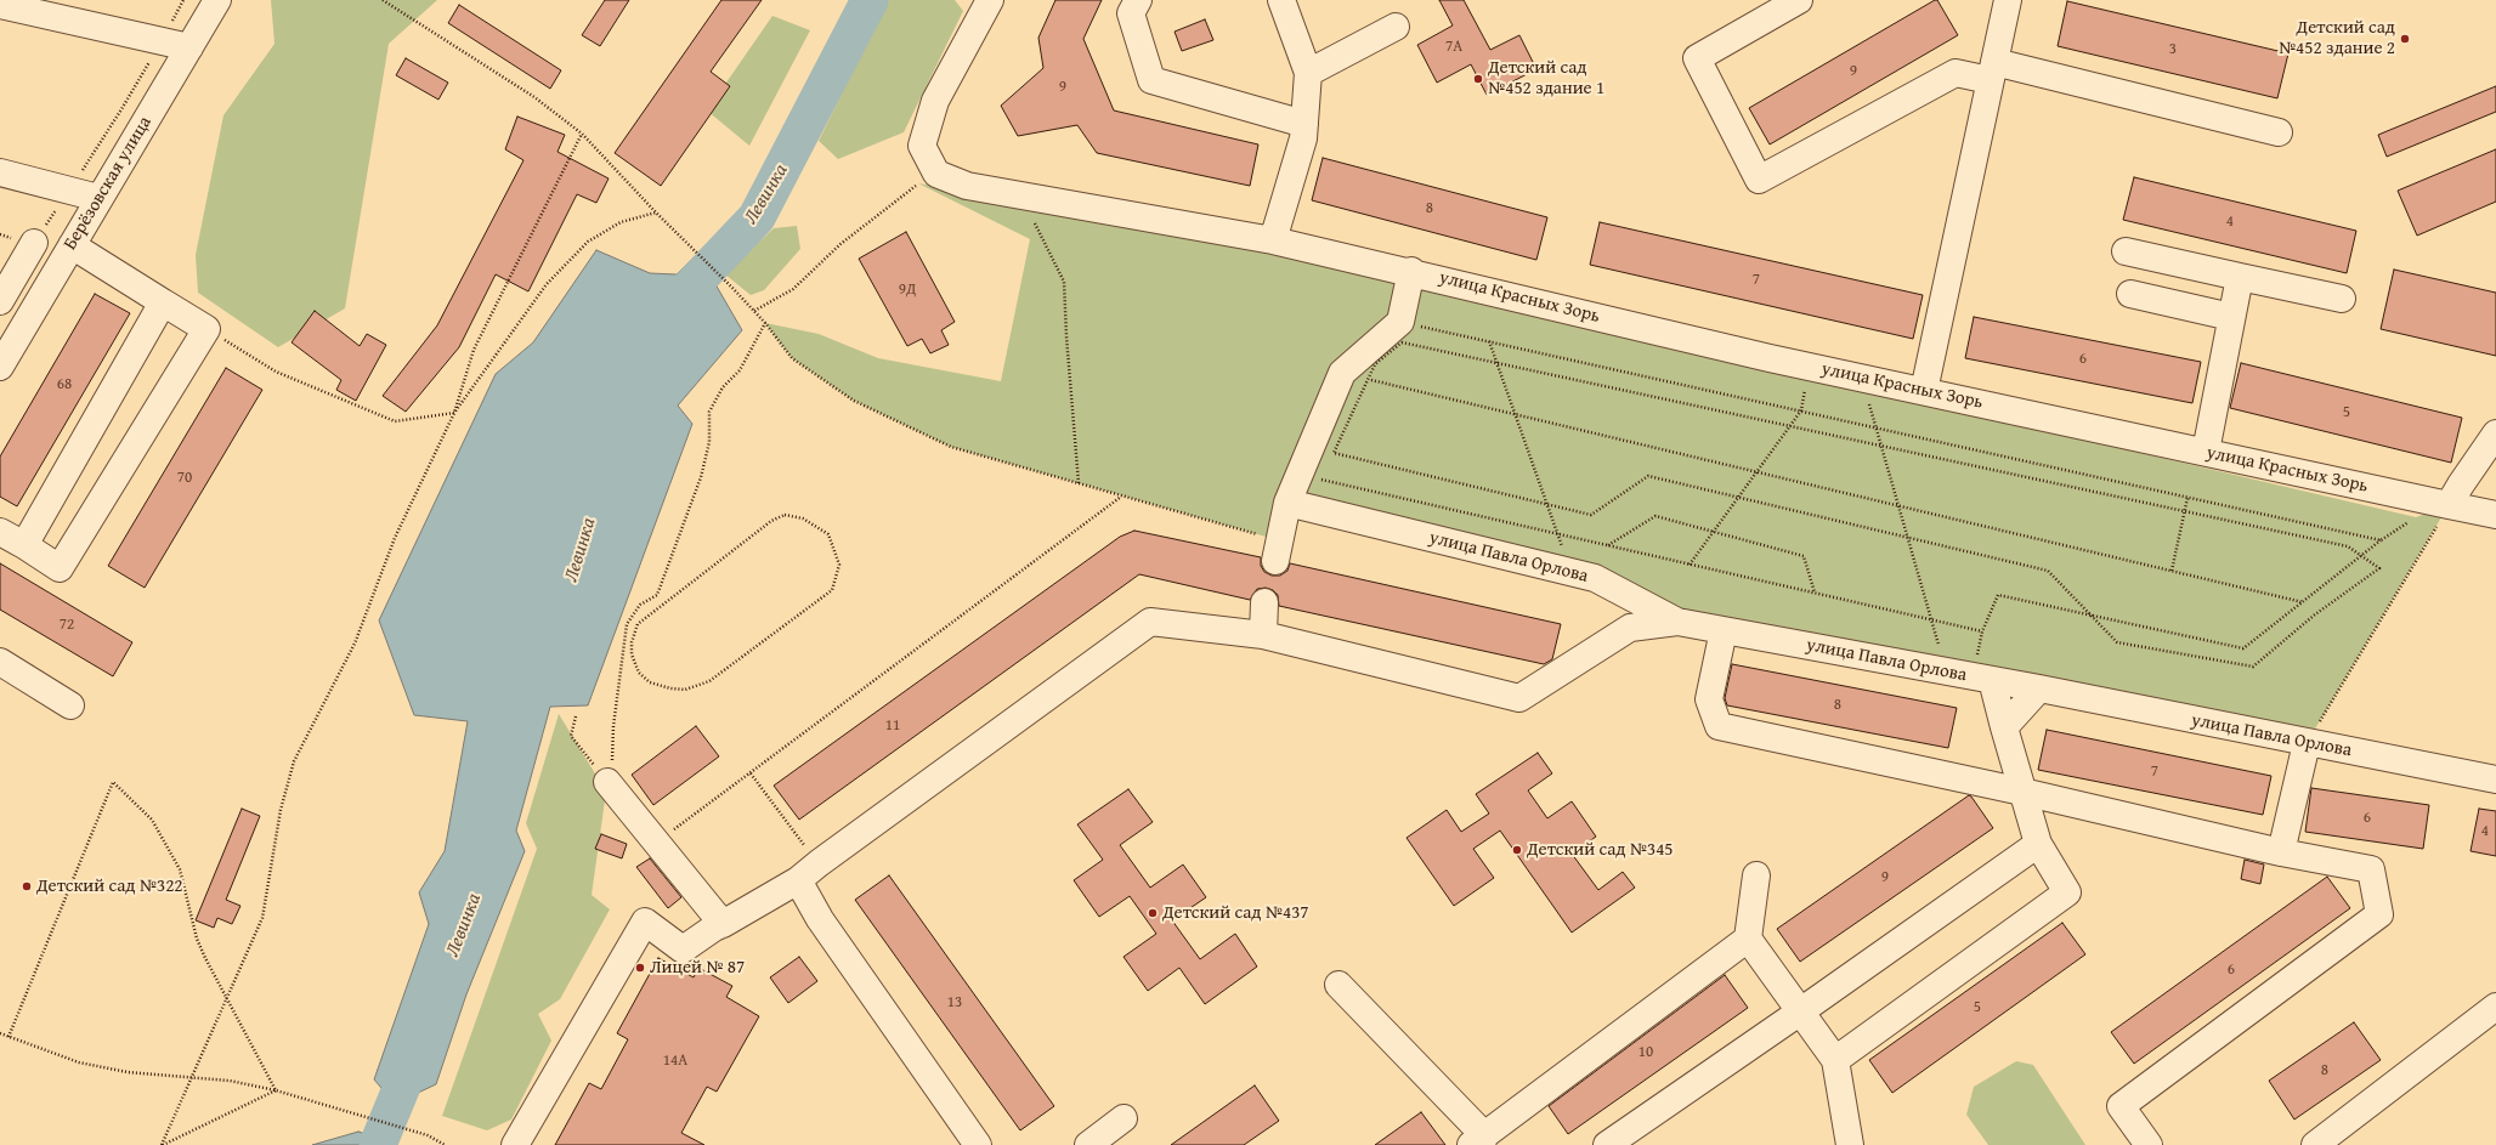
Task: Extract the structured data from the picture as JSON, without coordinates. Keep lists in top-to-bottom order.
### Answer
{
  "streets": {
    "street": ["Берёзовская улица", "улица Красных Зорь", "улица Павла Орлова"]
  },
  "water": ["Левинка"],
  "places": [
    "Детский сад №452 здание 2",
    "Детский сад №452 здание 1",
    "Детский сад №345",
    "Детский сад №322",
    "Детский сад №437",
    "Лицей № 87"
  ],
  "house_numbers": [
    "7А",
    "3",
    "9",
    "9",
    "8",
    "4",
    "7",
    "9Д",
    "6",
    "68",
    "5",
    "70",
    "72",
    "8",
    "11",
    "7",
    "6",
    "4",
    "9",
    "6",
    "13",
    "5",
    "10",
    "14А",
    "8"
  ]
}
